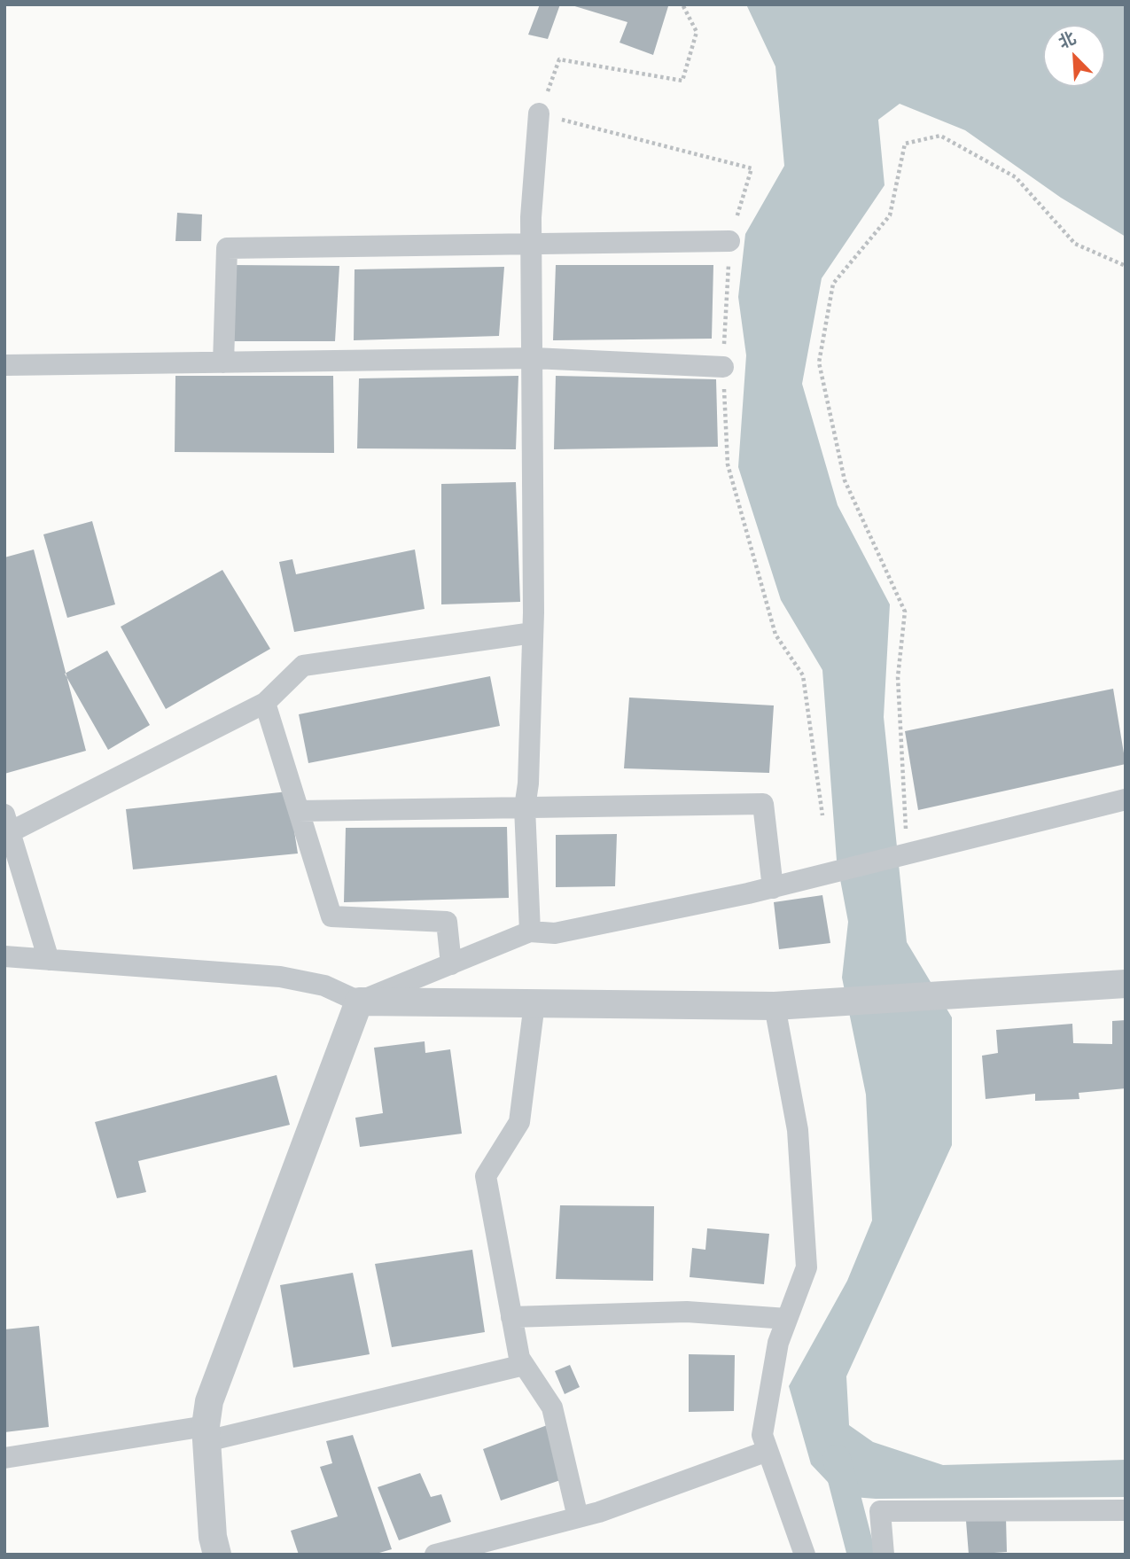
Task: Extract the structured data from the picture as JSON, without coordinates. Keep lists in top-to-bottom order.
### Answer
{
  "north": "top left"
}
